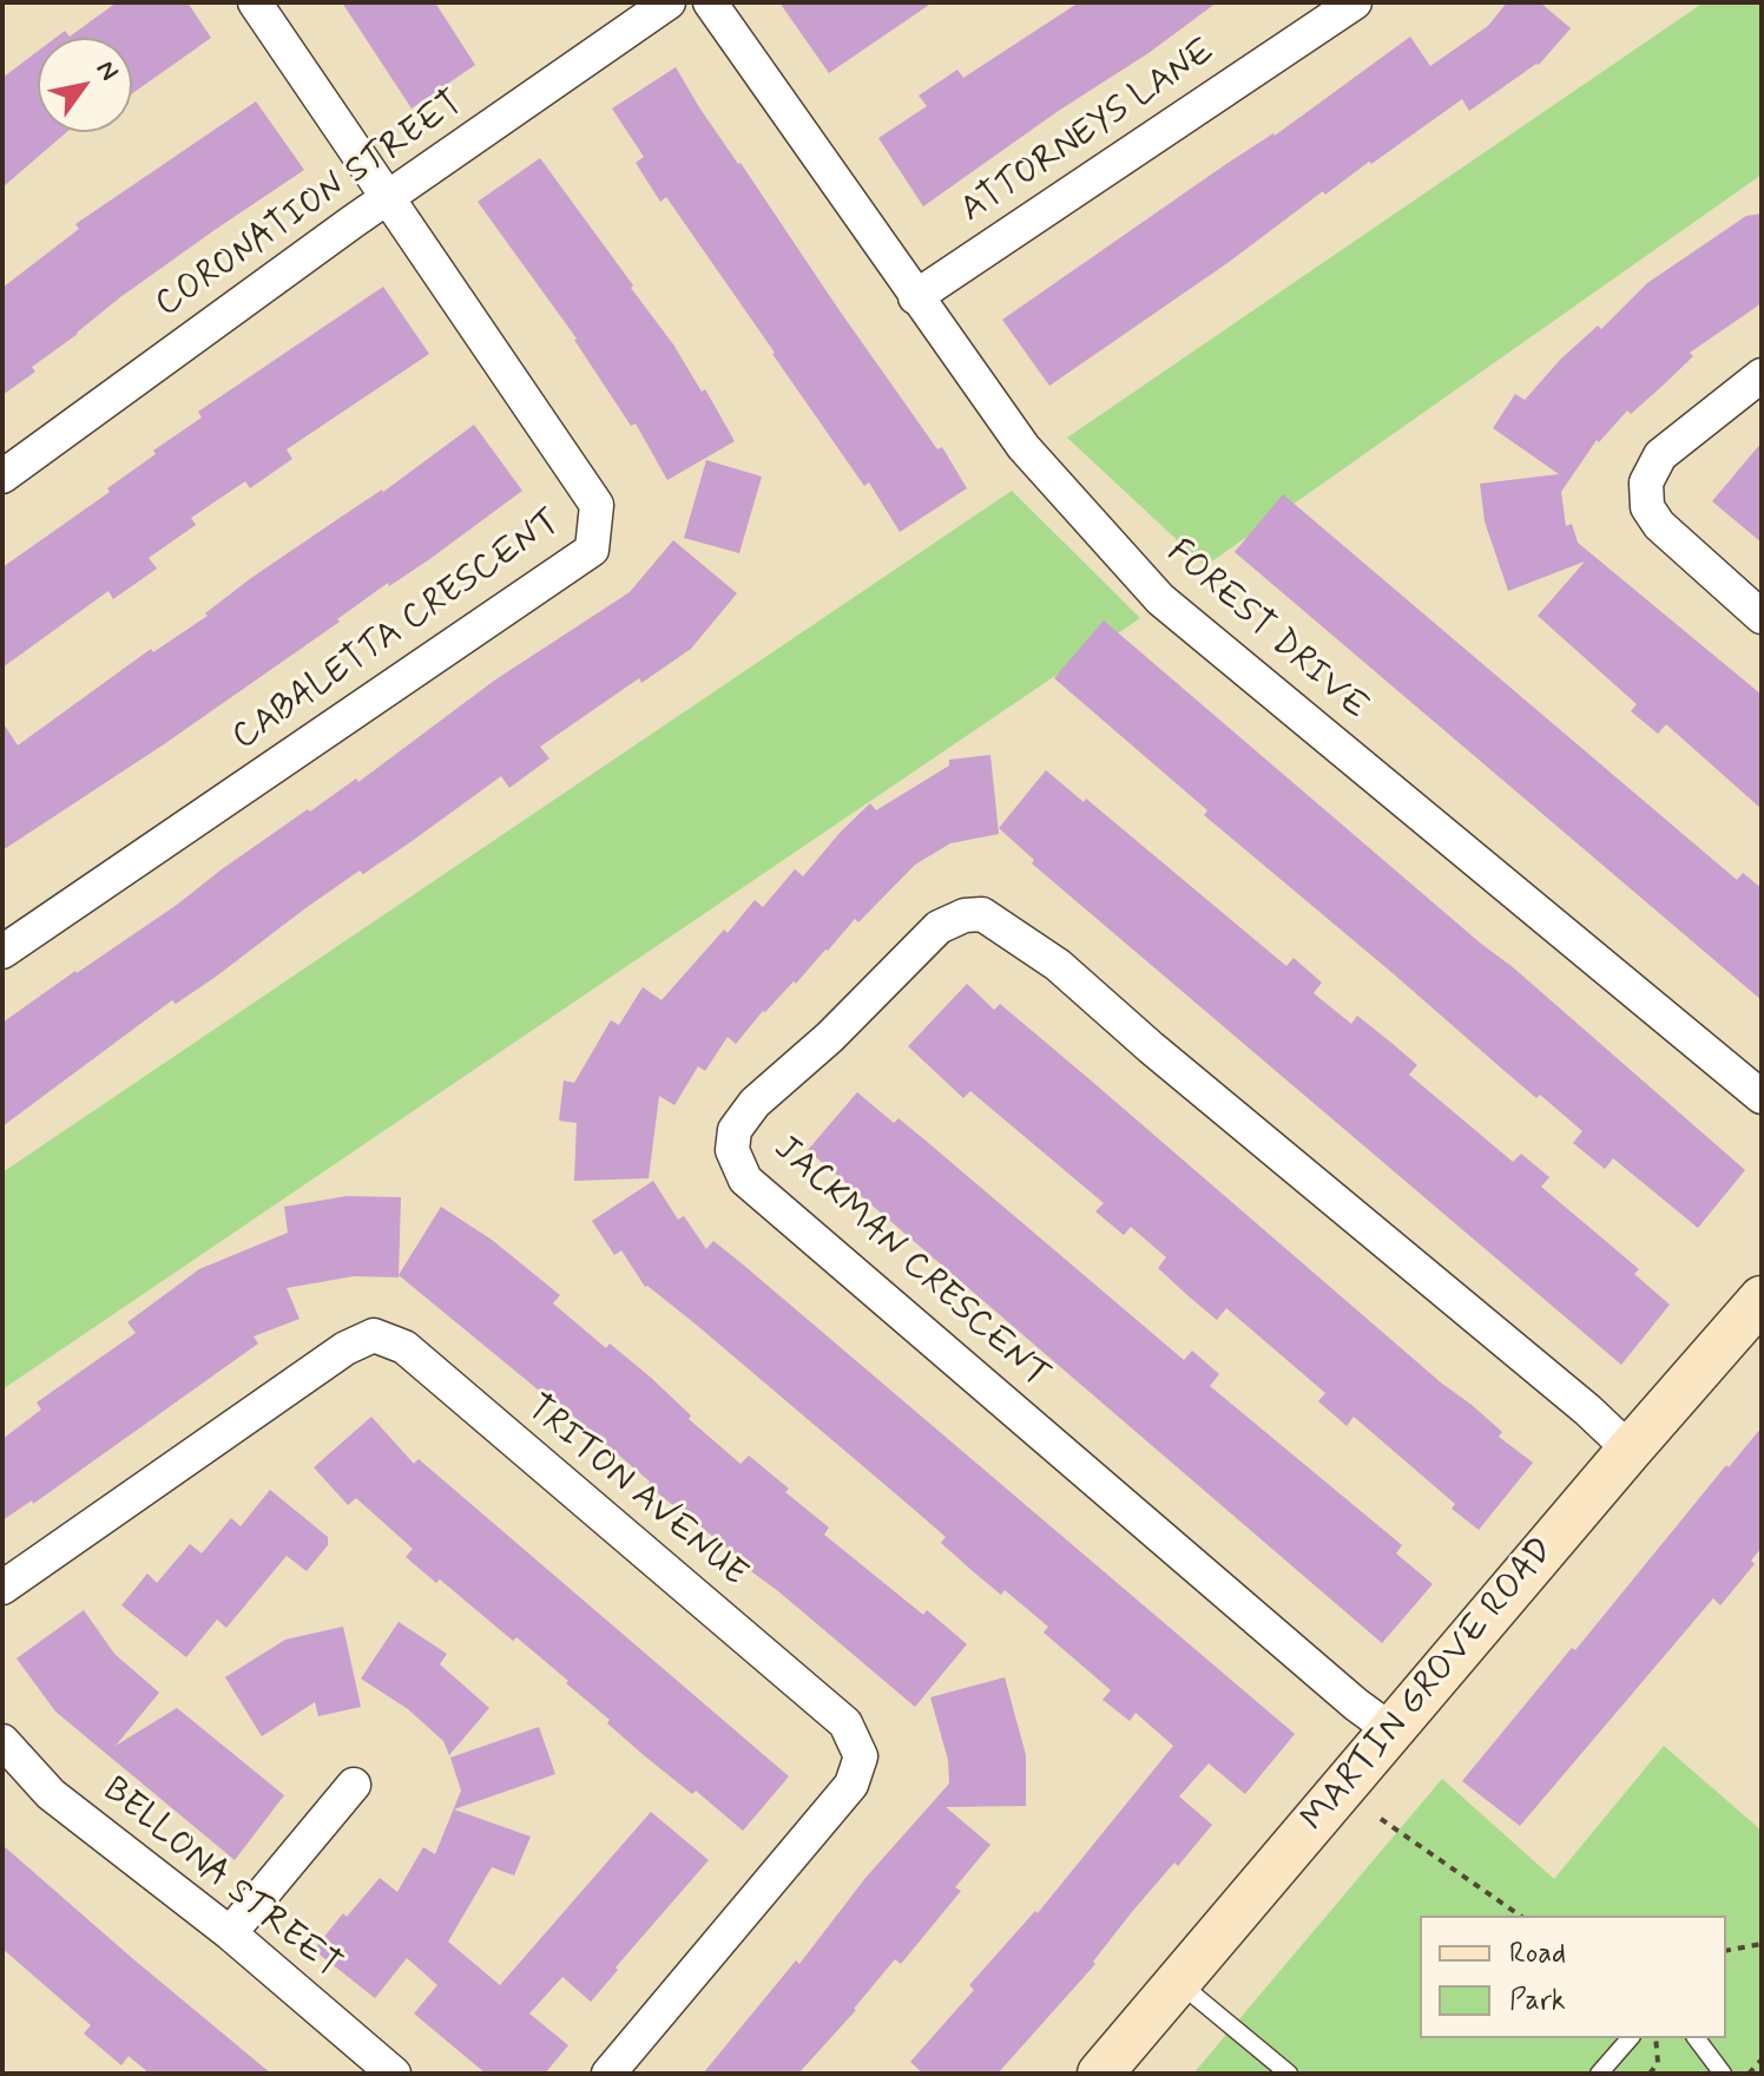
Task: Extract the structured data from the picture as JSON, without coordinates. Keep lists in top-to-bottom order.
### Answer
{
  "streets": {
    "street": [
      "ATTORNEYS LANE",
      "CORONATION STREET",
      "CABALETTA CRESCENT",
      "FOREST DRIVE",
      "JACKMAN CRESCENT",
      "TRITON AVENUE",
      "MARTIN GROVE ROAD",
      "BELLONA STREET"
    ]
  },
  "crossings": [
    ["ATTORNEYS LANE", "FOREST DRIVE"],
    ["CORONATION STREET", "CABALETTA CRESCENT"],
    ["JACKMAN CRESCENT", "MARTIN GROVE ROAD"]
  ],
  "legend": ["Road", "Park"],
  "north": "top right"
}
